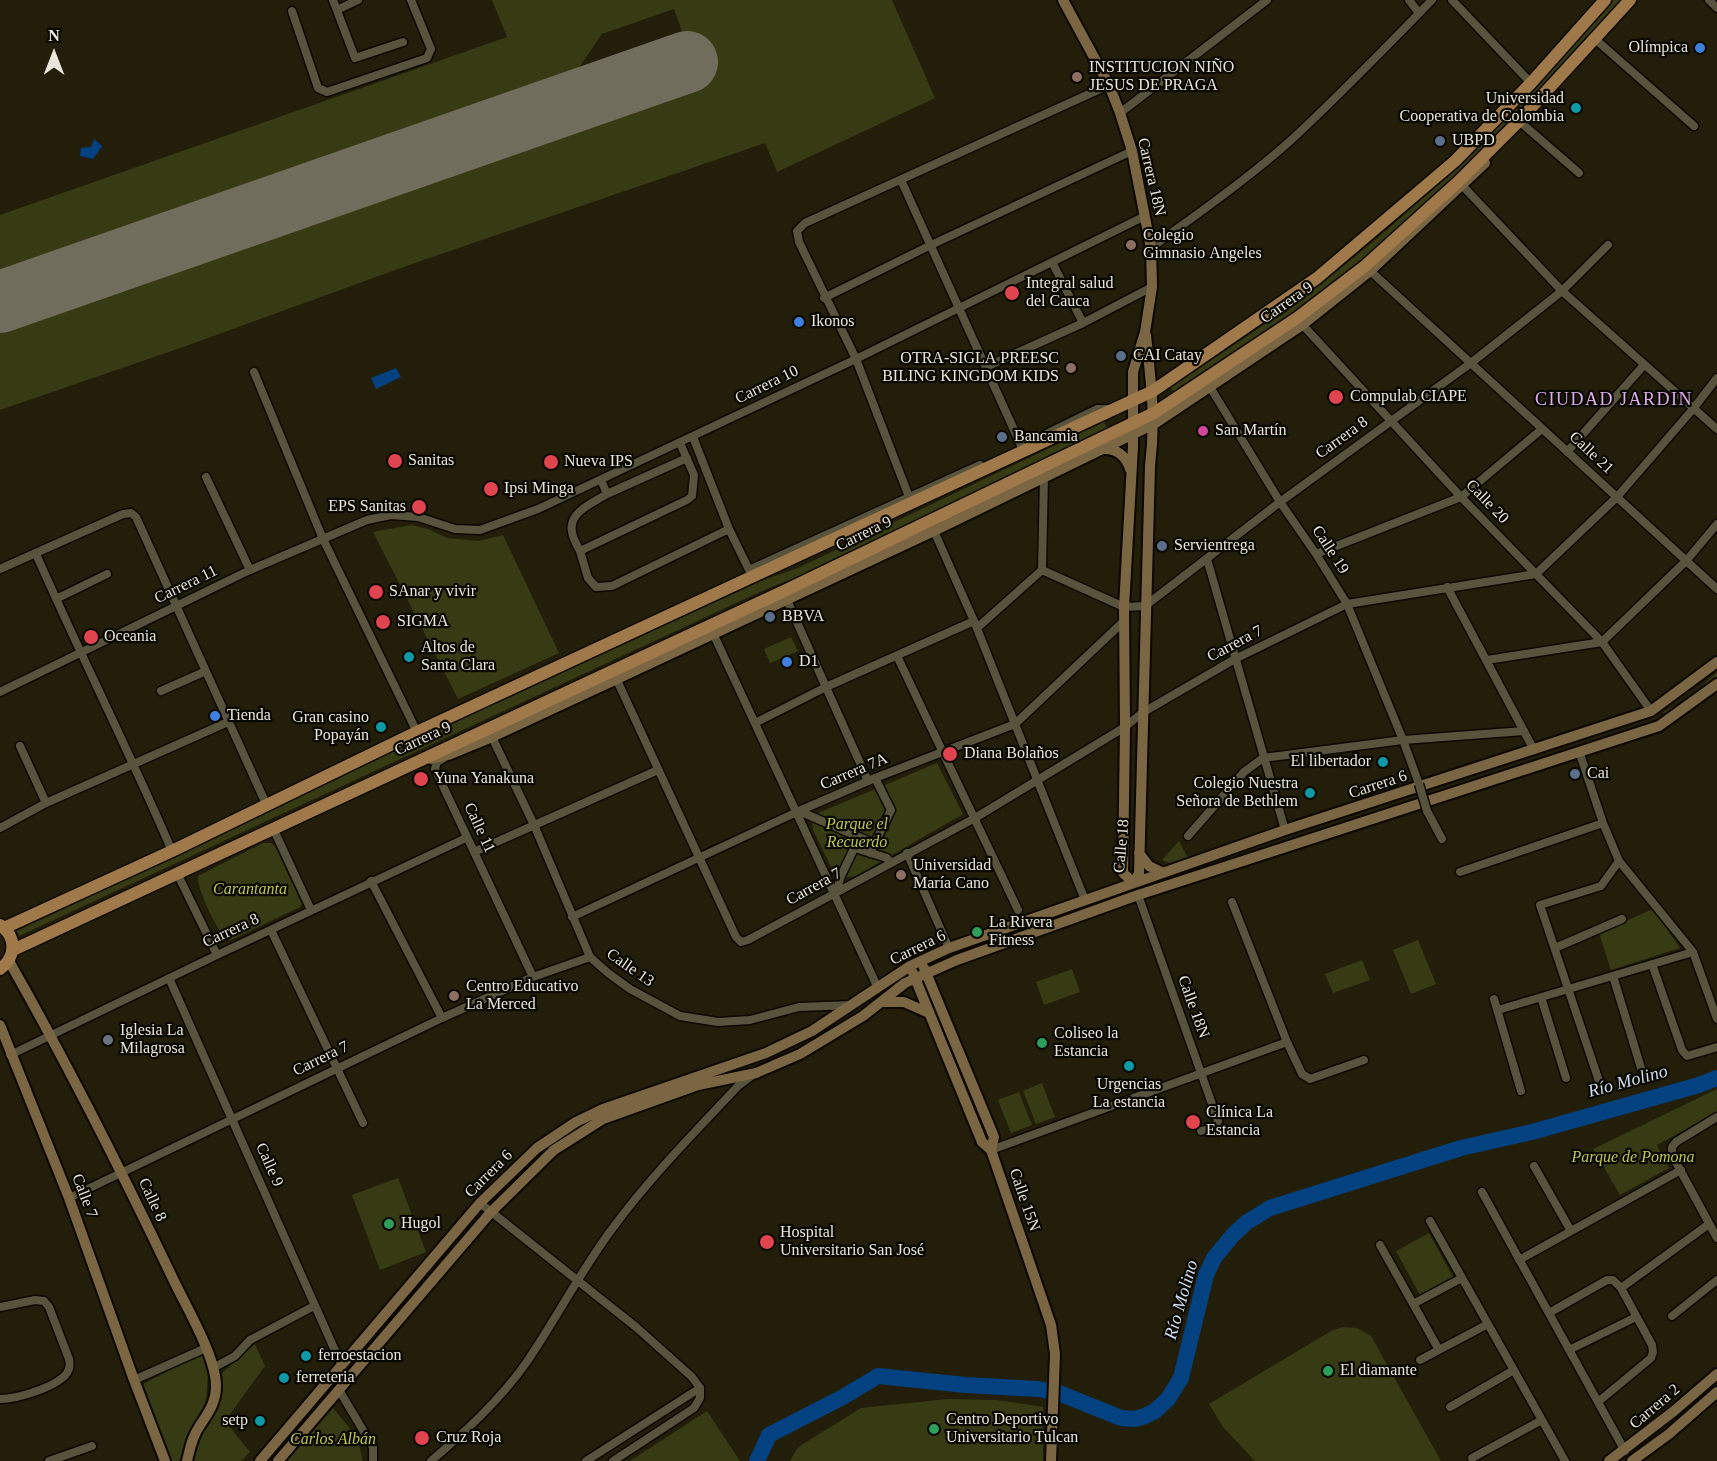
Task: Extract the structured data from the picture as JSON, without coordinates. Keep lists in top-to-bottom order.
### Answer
{
  "streets": {
    "main road": [
      "Carrera 18N",
      "Carrera 9",
      "Carrera 6",
      "Calle 18",
      "Calle 18N",
      "Calle 7",
      "Calle 8",
      "Calle 15N",
      "Carrera 2"
    ],
    "street": [
      "Carrera 10",
      "Carrera 8",
      "Calle 21",
      "Calle 20",
      "Calle 19",
      "Carrera 11",
      "Carrera 7",
      "Carrera 7A",
      "Calle 11",
      "Calle 13",
      "Calle 9"
    ]
  },
  "crossings": [
    ["Carrera 18N", "Carrera 10"],
    ["Carrera 18N", "Calle 18"],
    ["Carrera 9", "Calle 21"],
    ["Carrera 9", "Calle 20"],
    ["Carrera 9", "Calle 18"],
    ["Carrera 9", "Calle 8"],
    ["Carrera 10", "Carrera 11"],
    ["Carrera 8", "Calle 21"],
    ["Carrera 8", "Calle 20"],
    ["Carrera 8", "Calle 19"],
    ["Carrera 8", "Calle 11"],
    ["Carrera 8", "Calle 18"],
    ["Carrera 8", "Calle 9"],
    ["Carrera 8", "Calle 7"],
    ["Carrera 8", "Calle 8"],
    ["Calle 20", "Carrera 7"],
    ["Calle 20", "Carrera 6"],
    ["Calle 19", "Carrera 7"],
    ["Carrera 7", "Carrera 7A"],
    ["Carrera 7", "Calle 11"],
    ["Carrera 7", "Calle 18"],
    ["Carrera 7", "Calle 13"],
    ["Carrera 7", "Calle 9"],
    ["Carrera 7", "Calle 7"],
    ["Carrera 7", "Calle 8"],
    ["Carrera 7A", "Calle 18"],
    ["Carrera 7A", "Calle 13"],
    ["Carrera 6", "Calle 18"],
    ["Carrera 6", "Calle 13"],
    ["Carrera 6", "Calle 18N"],
    ["Carrera 6", "Calle 9"],
    ["Carrera 6", "Calle 15N"],
    ["Calle 18", "Calle 18N"]
  ],
  "districts": ["CIUDAD JARDIN"],
  "water": ["Río Molino"],
  "parks": [
    "Parque el Recuerdo",
    "Carantanta",
    "Parque de Pomona",
    "Carlos Albán"
  ],
  "places": [
    "Olímpica",
    "INSTITUCION NIÑO JESUS DE PRAGA",
    "Universidad Cooperativa de Colombia",
    "UBPD",
    "Colegio Gimnasio Angeles",
    "Integral salud del Cauca",
    "Ikonos",
    "CAI Catay",
    "OTRA-SIGLA PREESC BILING KINGDOM KIDS",
    "Compulab CIAPE",
    "San Martín",
    "Bancamia",
    "Sanitas",
    "Nueva IPS",
    "Ipsi Minga",
    "EPS Sanitas",
    "Servientrega",
    "SAnar y vivir",
    "BBVA",
    "SIGMA",
    "Oceania",
    "Altos de Santa Clara",
    "D1",
    "Tienda",
    "Gran casino Popayán",
    "Diana Bolaños",
    "El libertador",
    "Cai",
    "Yuna Yanakuna",
    "Colegio Nuestra Señora de Bethlem",
    "Universidad María Cano",
    "La Rivera Fitness",
    "Centro Educativo La Merced",
    "Iglesia La Milagrosa",
    "Coliseo la Estancia",
    "Urgencias La estancia",
    "Clínica La Estancia",
    "Hugol",
    "Hospital Universitario San José",
    "ferroestacion",
    "El diamante",
    "ferreteria",
    "setp",
    "Centro Deportivo Universitario Tulcan",
    "Cruz Roja"
  ],
  "north": "top"
}
